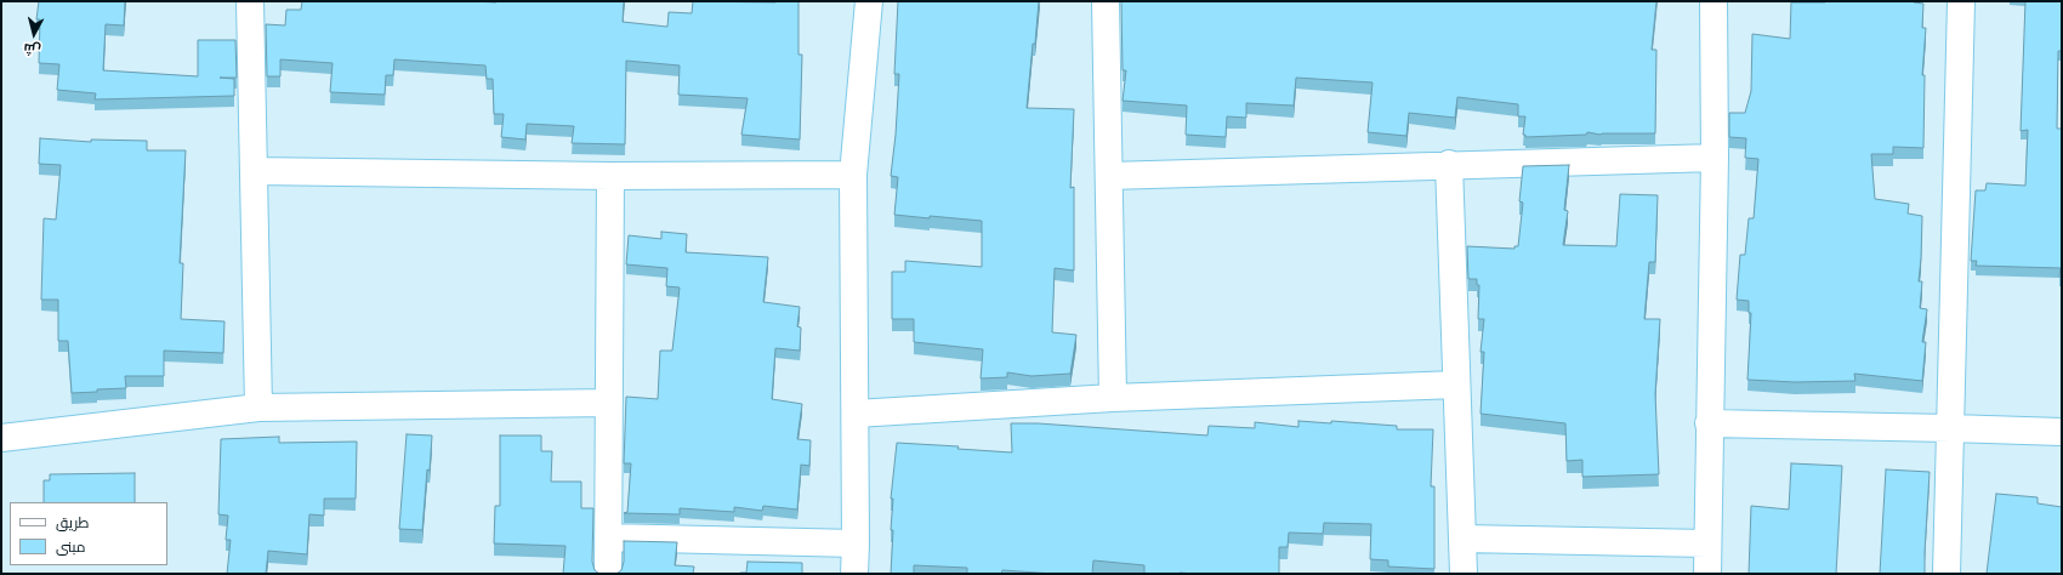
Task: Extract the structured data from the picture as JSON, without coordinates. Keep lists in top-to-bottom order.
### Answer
{
  "legend": ["طريق", "مبنى"],
  "north": "bottom"
}
